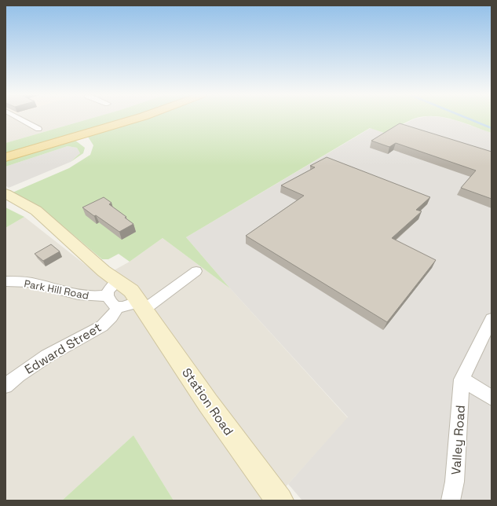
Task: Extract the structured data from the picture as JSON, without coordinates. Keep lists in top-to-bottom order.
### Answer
{
  "streets": {
    "main road": ["Station Road"],
    "street": ["Park Hill Road", "Edward Street", "Valley Road"]
  },
  "crossings": [
    ["Park Hill Road", "Station Road"],
    ["Edward Street", "Station Road"]
  ]
}
